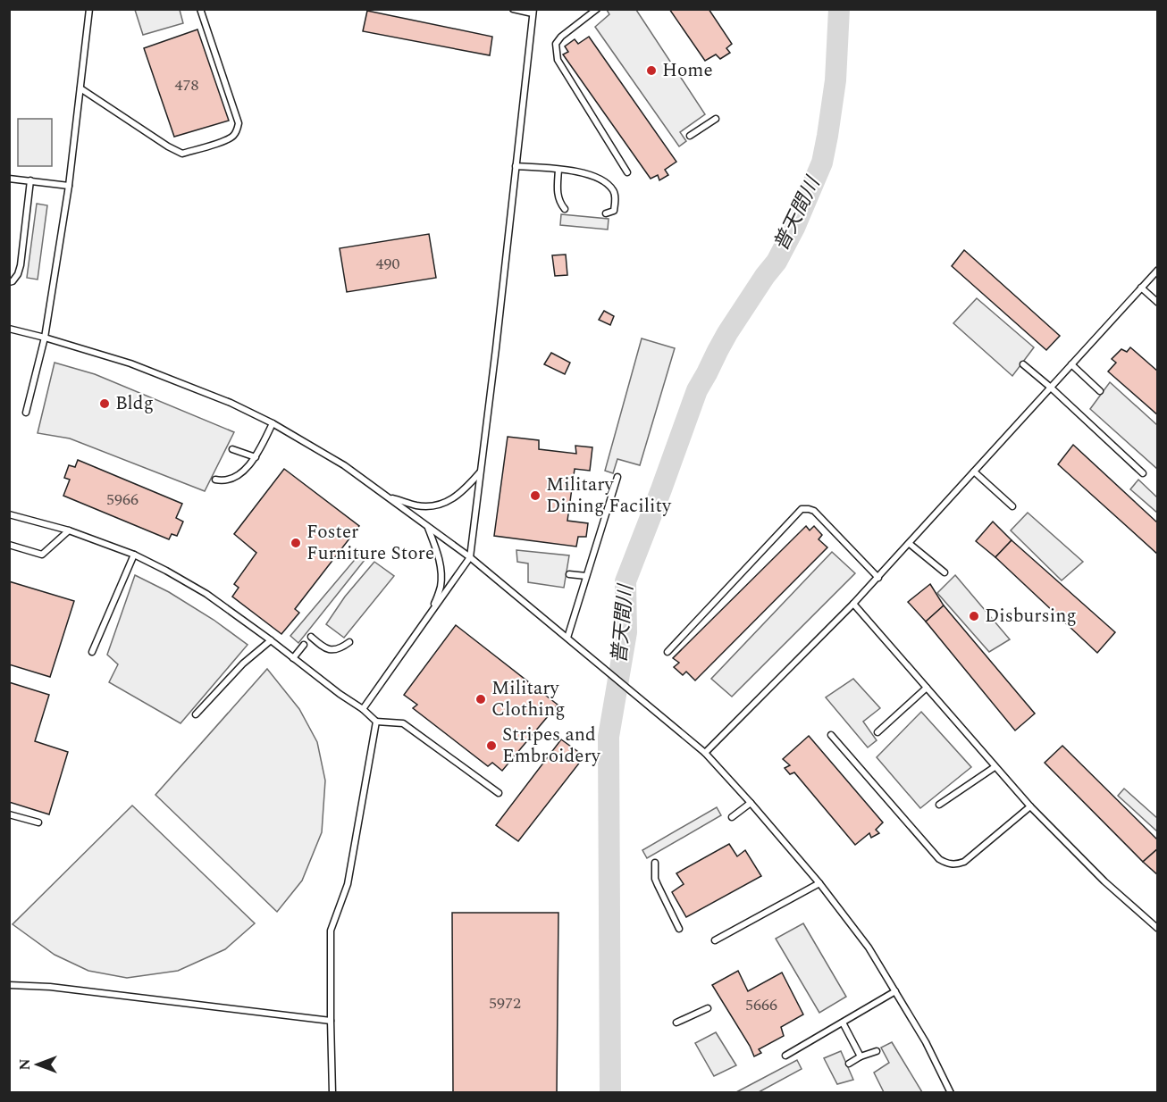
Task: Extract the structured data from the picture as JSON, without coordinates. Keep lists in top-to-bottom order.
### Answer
{
  "water": ["普天間川"],
  "places": [
    "Home",
    "Bldg",
    "Military Dining Facility",
    "Foster Furniture Store",
    "Disbursing",
    "Military Clothing",
    "Stripes and Embroidery"
  ],
  "house_numbers": [
    "478",
    "490",
    "5966",
    "5972",
    "5666"
  ],
  "north": "left"
}
